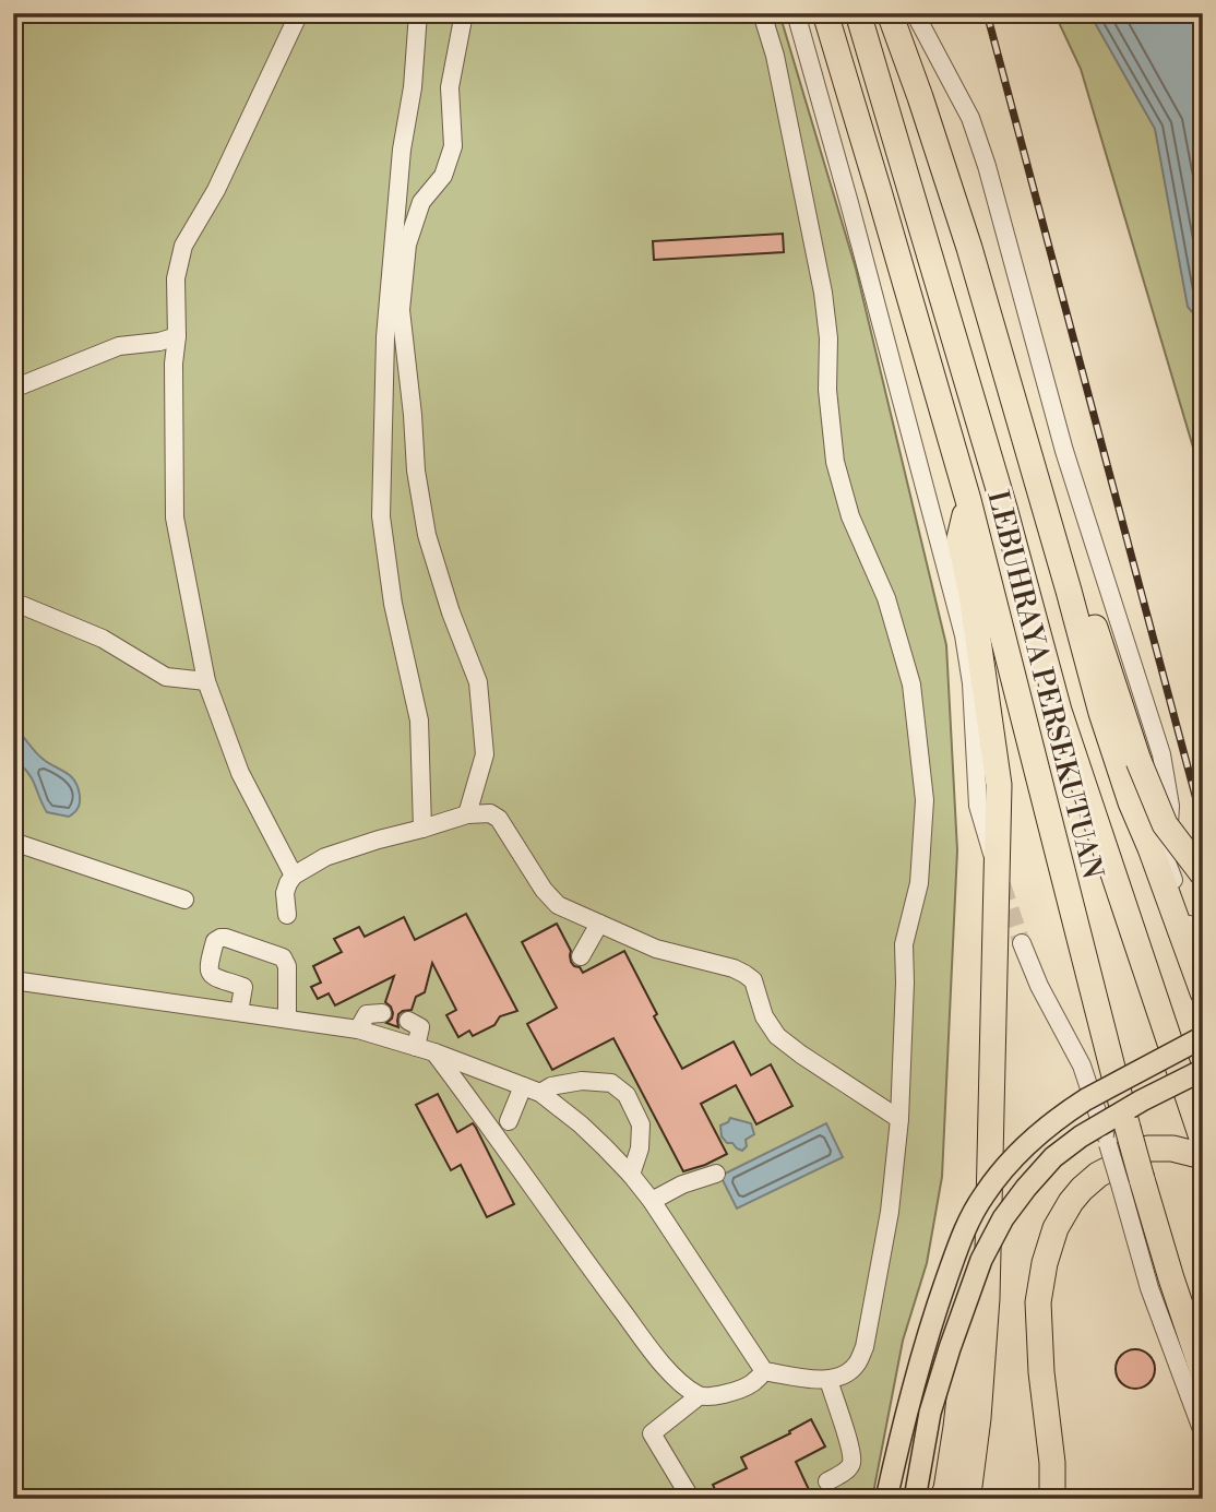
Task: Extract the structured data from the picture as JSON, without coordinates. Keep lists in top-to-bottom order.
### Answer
{
  "streets": {
    "highway": ["LEBUHRAYA PERSEKUTUAN"]
  }
}
